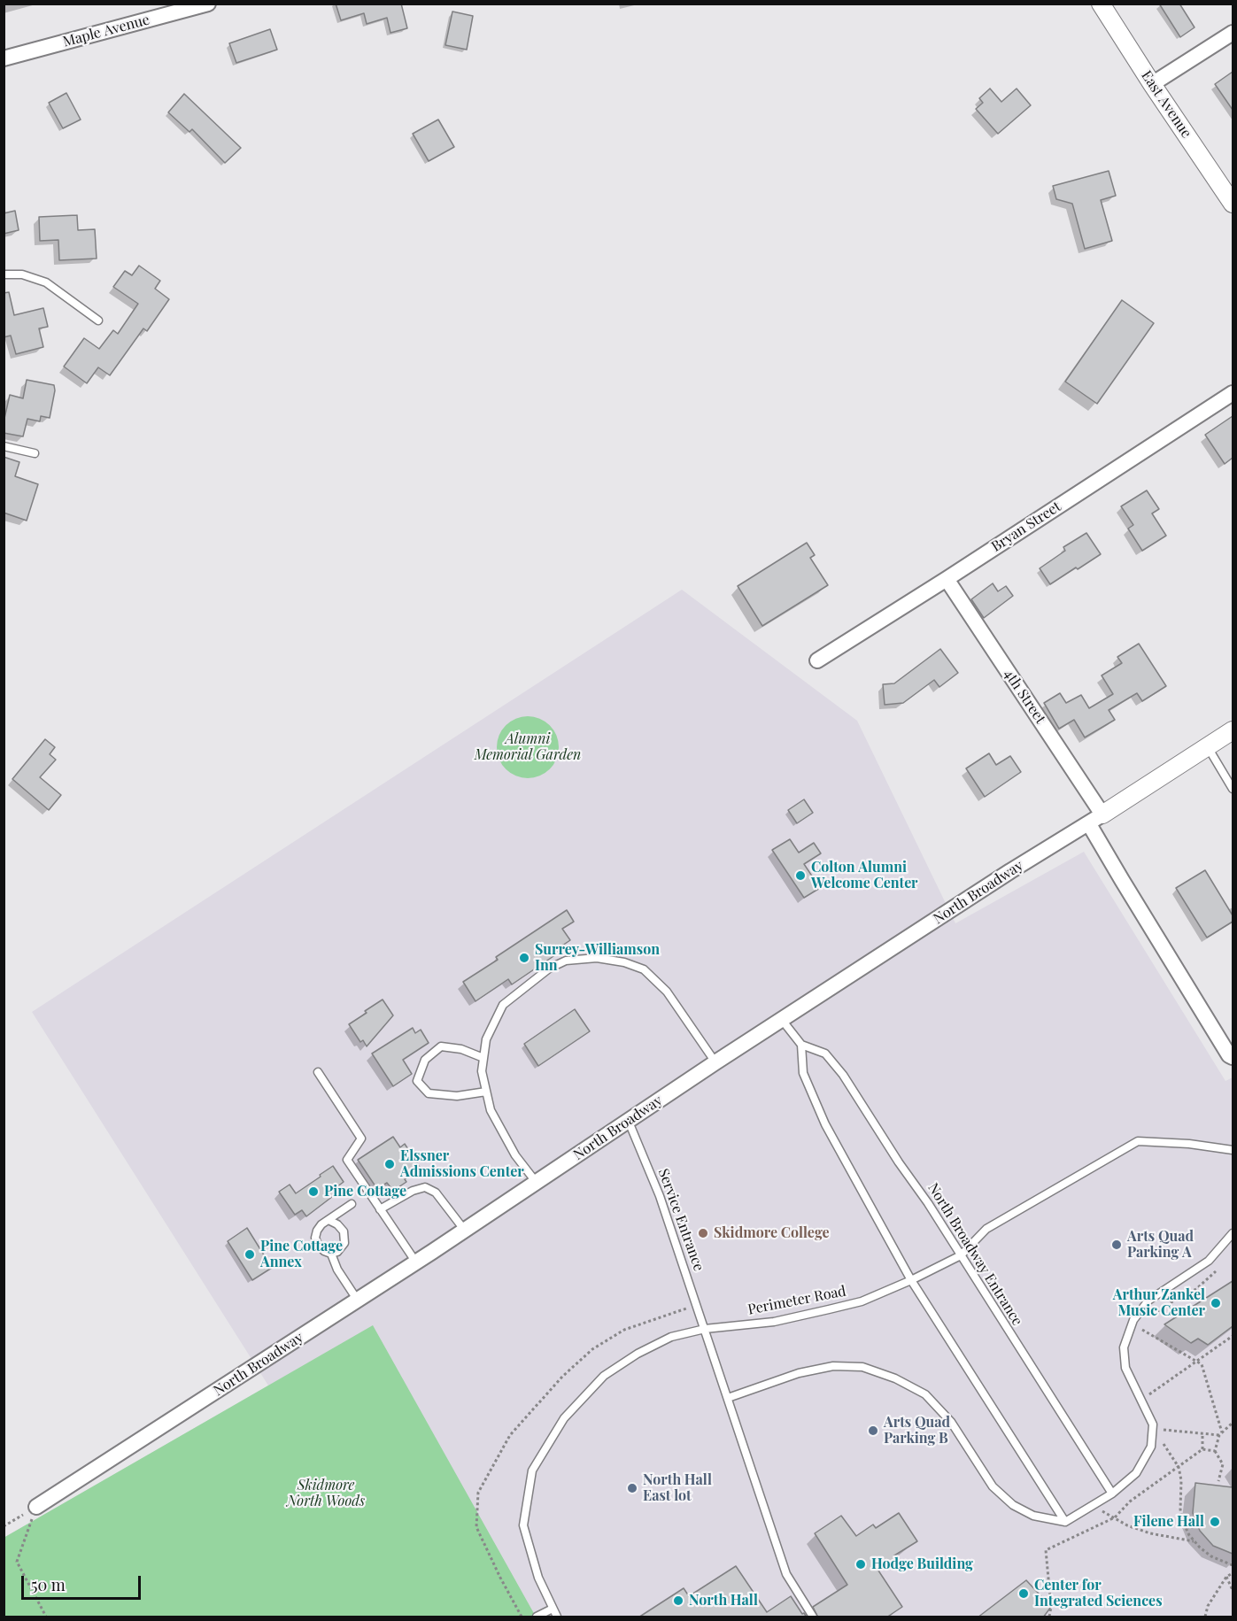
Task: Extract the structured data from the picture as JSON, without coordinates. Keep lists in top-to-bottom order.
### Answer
{
  "streets": {
    "street": [
      "Maple Avenue",
      "East Avenue",
      "Bryan Street",
      "4th Street",
      "North Broadway"
    ],
    "lane": ["Service Entrance", "North Broadway Entrance", "Perimeter Road"]
  },
  "crossings": [
    ["Bryan Street", "4th Street"],
    ["4th Street", "North Broadway"],
    ["North Broadway", "Service Entrance"],
    ["Service Entrance", "Perimeter Road"],
    ["North Broadway Entrance", "Perimeter Road"]
  ],
  "parks": ["Alumni Memorial Garden", "Skidmore North Woods"],
  "places": [
    "Colton Alumni Welcome Center",
    "Surrey-Williamson Inn",
    "Elssner Admissions Center",
    "Pine Cottage",
    "Skidmore College",
    "Arts Quad Parking A",
    "Pine Cottage Annex",
    "Arthur Zankel Music Center",
    "Arts Quad Parking B",
    "North Hall East lot",
    "Filene Hall",
    "Hodge Building",
    "Center for Integrated Sciences",
    "North Hall"
  ],
  "scale_bar": "50 m"
}
